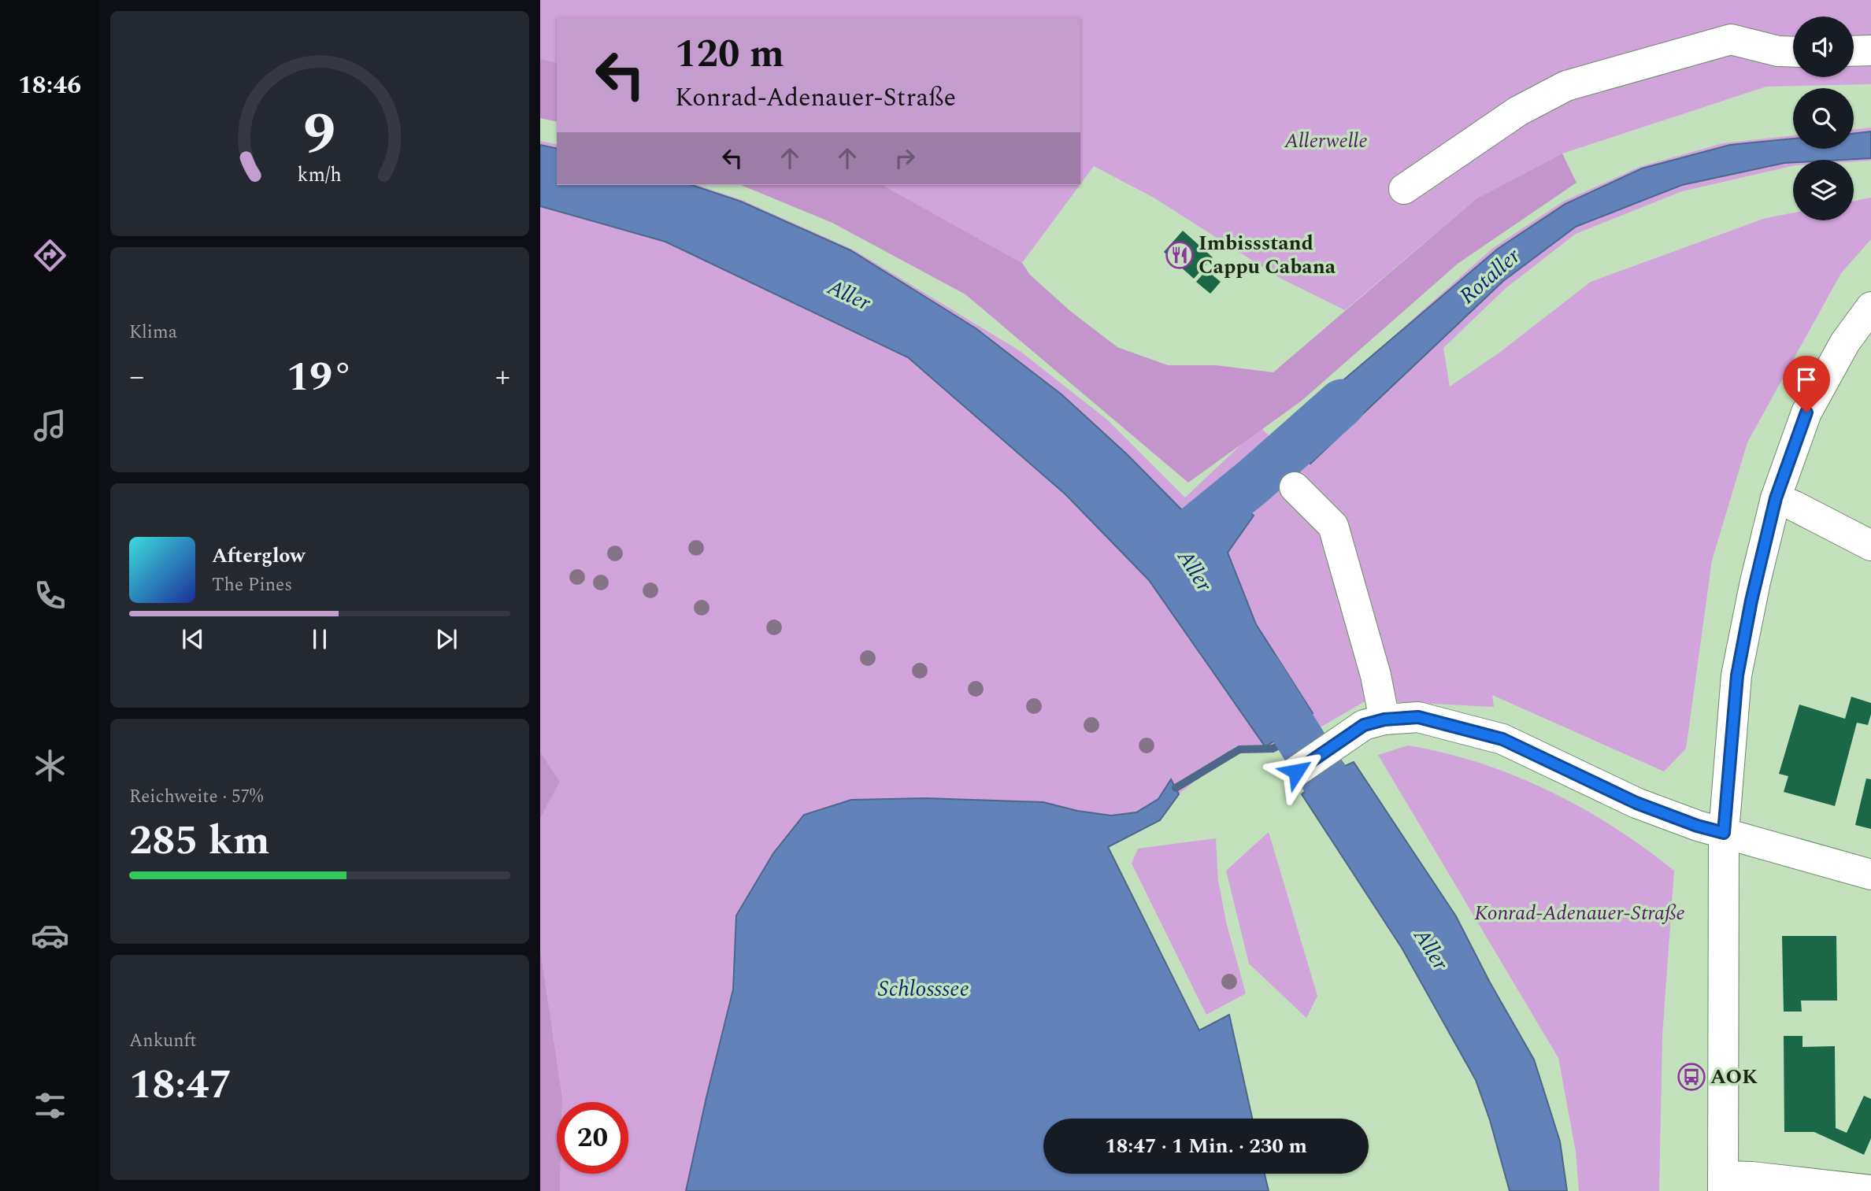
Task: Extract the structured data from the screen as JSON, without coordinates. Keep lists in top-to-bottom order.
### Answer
{
  "water": ["Rotaller", "Aller", "Schlosssee"],
  "parks": ["Allerwelle", "Konrad-Adenauer-Straße"],
  "places": {
    "restaurant": ["Imbissstand Cappu Cabana"],
    "bus stop": ["AOK"]
  },
  "page": {
    "tabs": "18:46",
    "turn": ["120 m", "Konrad-Adenauer-Straße"],
    "tile": [
      "Klima",
      ["Reichweite · 57%", "285 km"],
      ["Ankunft", "18:47"]
    ],
    "heat": ["−", "19°", "+"],
    "song": ["Afterglow", "The Pines"],
    "limit": "20",
    "trip": "18:47 · 1 Min. · 230 m",
    "gauge": ["9", "km/h"]
  }
}
